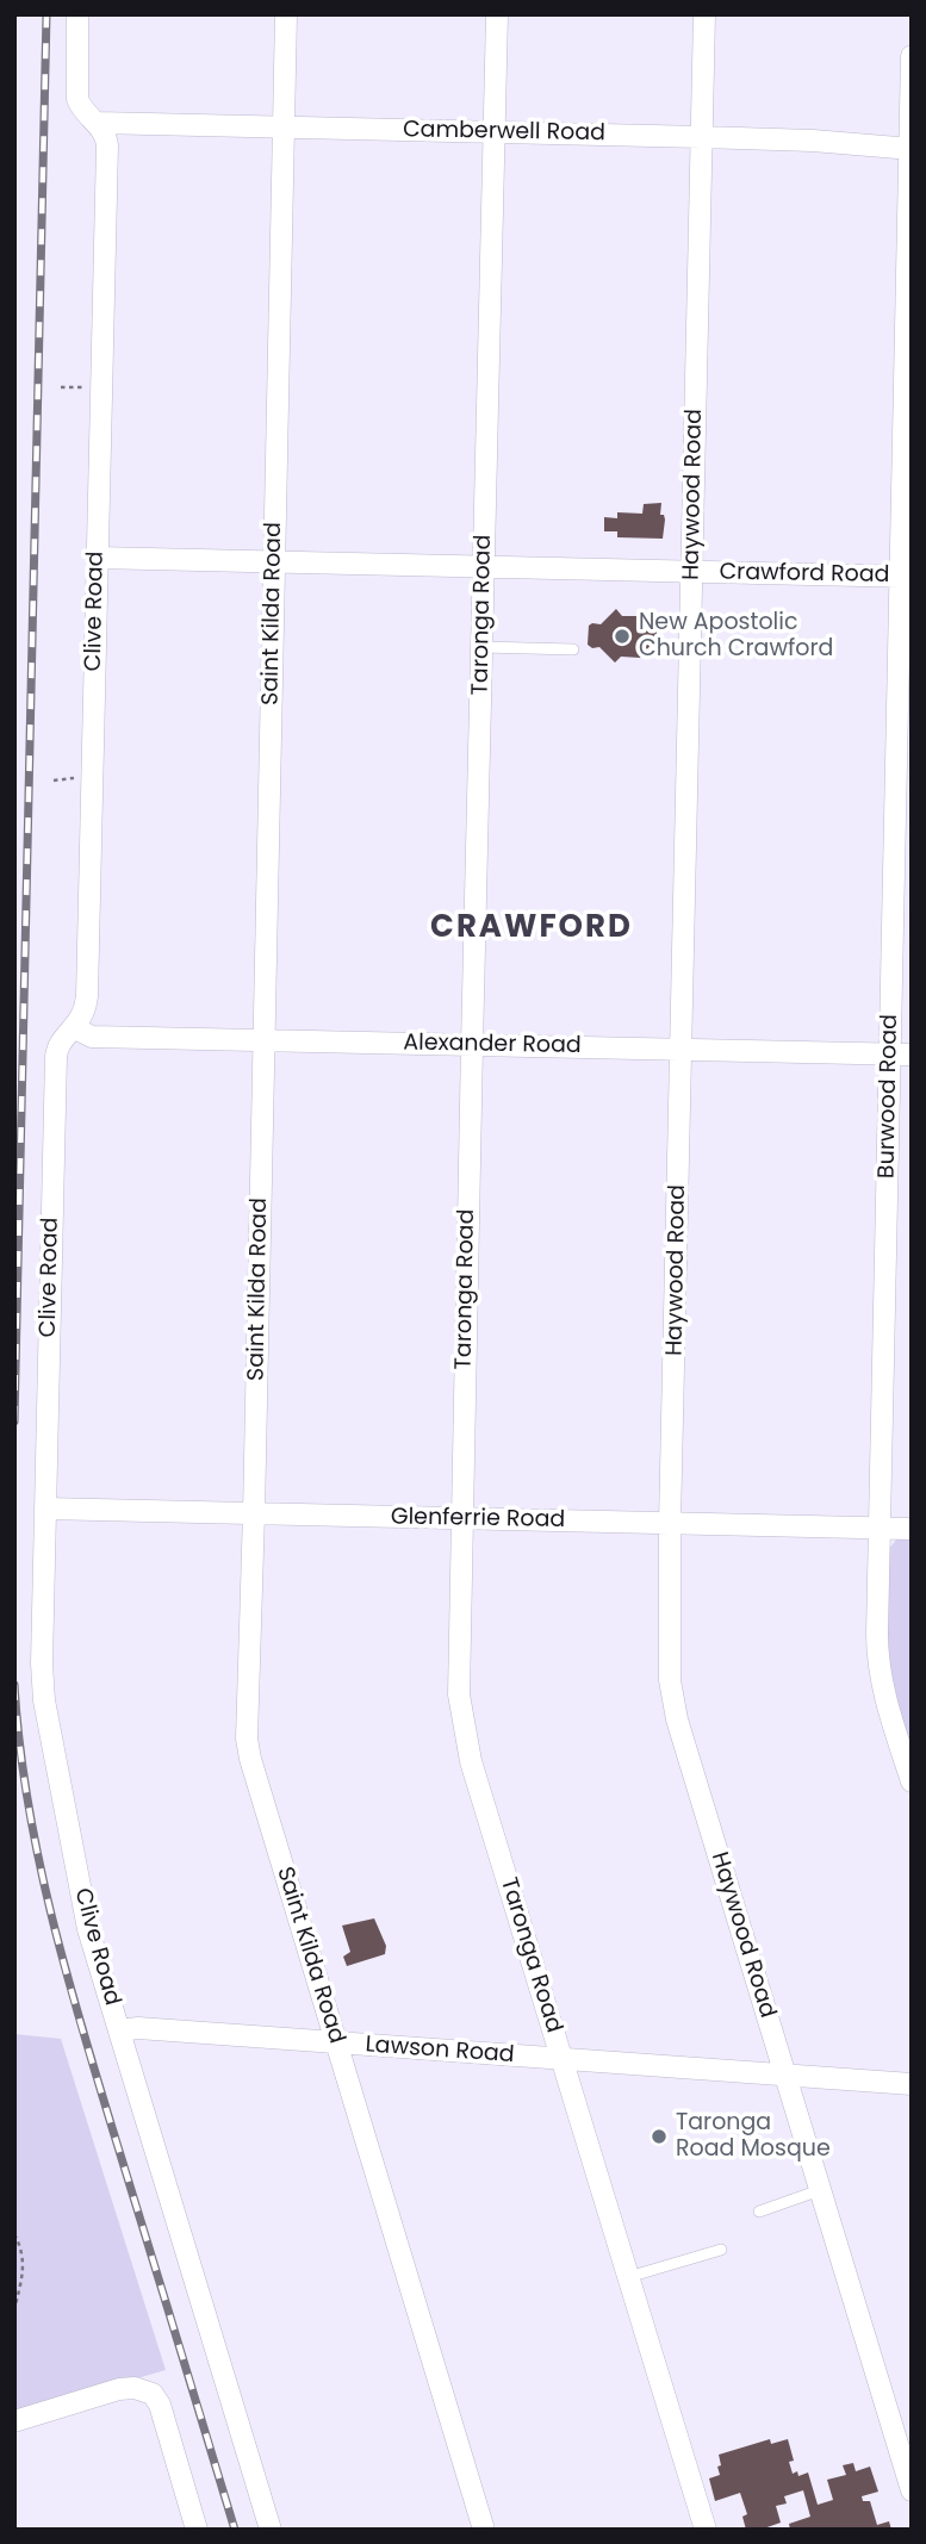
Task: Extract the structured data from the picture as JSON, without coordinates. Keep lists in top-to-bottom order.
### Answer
{
  "streets": {
    "street": [
      "Camberwell Road",
      "Haywood Road",
      "Crawford Road",
      "Clive Road",
      "Saint Kilda Road",
      "Taronga Road",
      "Alexander Road",
      "Burwood Road",
      "Glenferrie Road",
      "Lawson Road"
    ]
  },
  "crossings": [
    ["Camberwell Road", "Haywood Road"],
    ["Camberwell Road", "Clive Road"],
    ["Camberwell Road", "Saint Kilda Road"],
    ["Camberwell Road", "Taronga Road"],
    ["Camberwell Road", "Burwood Road"],
    ["Haywood Road", "Crawford Road"],
    ["Haywood Road", "Alexander Road"],
    ["Haywood Road", "Glenferrie Road"],
    ["Haywood Road", "Lawson Road"],
    ["Crawford Road", "Clive Road"],
    ["Crawford Road", "Saint Kilda Road"],
    ["Crawford Road", "Taronga Road"],
    ["Crawford Road", "Burwood Road"],
    ["Clive Road", "Alexander Road"],
    ["Clive Road", "Glenferrie Road"],
    ["Clive Road", "Lawson Road"],
    ["Saint Kilda Road", "Alexander Road"],
    ["Saint Kilda Road", "Glenferrie Road"],
    ["Saint Kilda Road", "Lawson Road"],
    ["Taronga Road", "Alexander Road"],
    ["Taronga Road", "Glenferrie Road"],
    ["Taronga Road", "Lawson Road"],
    ["Alexander Road", "Burwood Road"],
    ["Burwood Road", "Glenferrie Road"]
  ],
  "districts": ["CRAWFORD"],
  "places": ["New Apostolic Church Crawford", "Taronga Road Mosque"]
}
